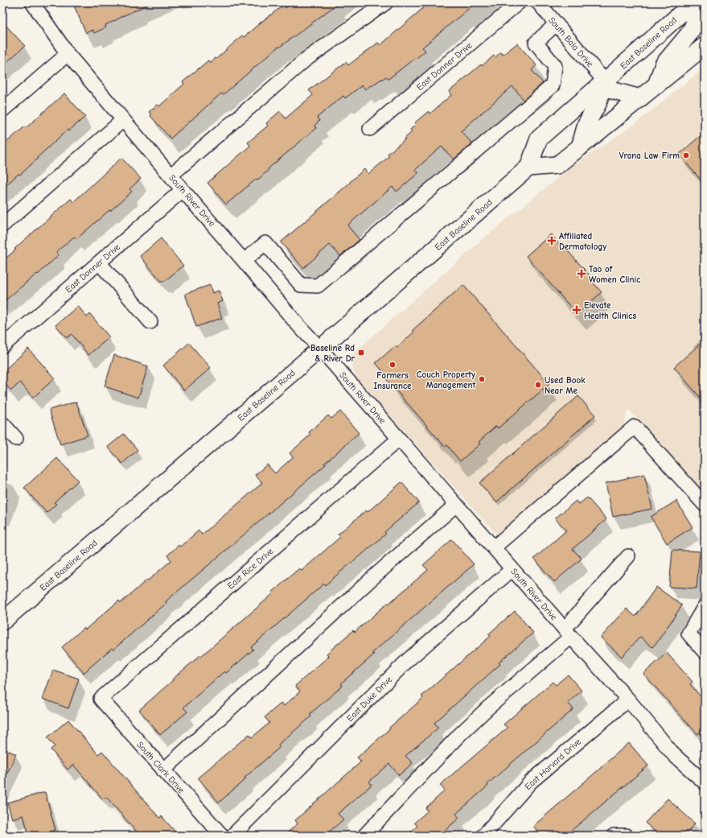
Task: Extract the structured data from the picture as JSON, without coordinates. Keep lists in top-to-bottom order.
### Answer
{
  "streets": {
    "main road": ["East Baseline Road"],
    "street": [
      "South Bala Drive",
      "East Donner Drive",
      "South River Drive",
      "East Rice Drive",
      "East Duke Drive",
      "East Harvard Drive",
      "South Clark Drive"
    ]
  },
  "crossings": [
    ["South Bala Drive", "East Baseline Road"],
    ["East Baseline Road", "South River Drive"],
    ["East Donner Drive", "South River Drive"],
    ["South River Drive", "East Rice Drive"],
    ["South River Drive", "East Duke Drive"],
    ["South River Drive", "East Harvard Drive"],
    ["East Rice Drive", "South Clark Drive"]
  ],
  "places": {
    "other": [
      "Vrana Law Firm",
      "Farmers Insurance",
      "Couch Property Management",
      "Used Book Near Me"
    ],
    "health": ["Affiliated Dermatology", "Tao of Women Clinic", "Elevate Health Clinics"],
    "transit": ["Baseline Rd & River Dr"]
  }
}
